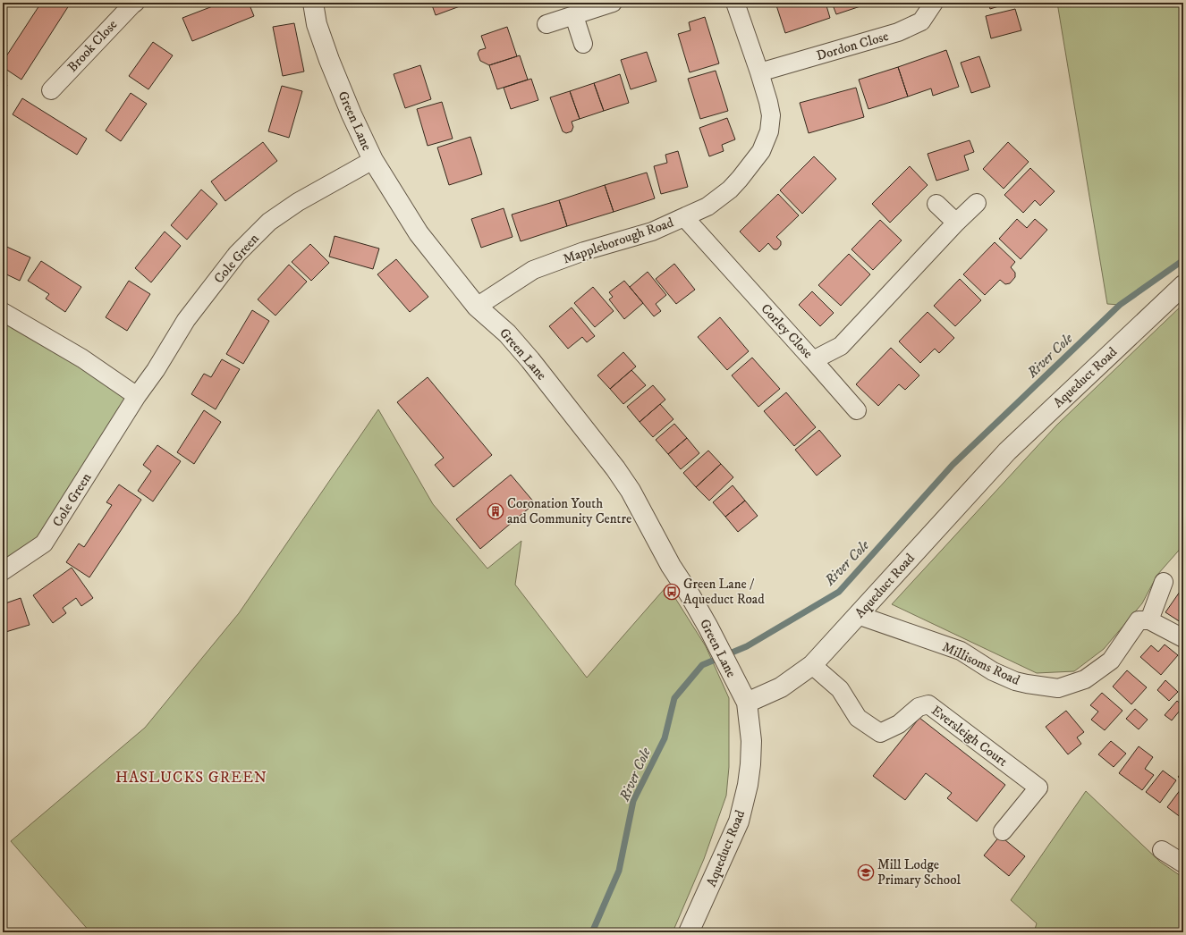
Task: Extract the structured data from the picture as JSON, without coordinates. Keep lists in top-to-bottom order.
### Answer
{
  "streets": {
    "street": [
      "Brook Close",
      "Dordon Close",
      "Green Lane",
      "Mappleborough Road",
      "Cole Green",
      "Corley Close",
      "Aqueduct Road",
      "Millisoms Road",
      "Eversleigh Court"
    ]
  },
  "crossings": [
    ["Dordon Close", "Mappleborough Road"],
    ["Green Lane", "Mappleborough Road"],
    ["Green Lane", "Cole Green"],
    ["Green Lane", "Aqueduct Road"],
    ["Mappleborough Road", "Corley Close"],
    ["Aqueduct Road", "Millisoms Road"],
    ["Aqueduct Road", "Eversleigh Court"]
  ],
  "districts": ["HASLUCKS GREEN"],
  "water": ["River Cole"],
  "places": {
    "building": ["Coronation Youth and Community Centre"],
    "bus stop": ["Green Lane / Aqueduct Road"],
    "school or university": ["Mill Lodge Primary School"]
  }
}
